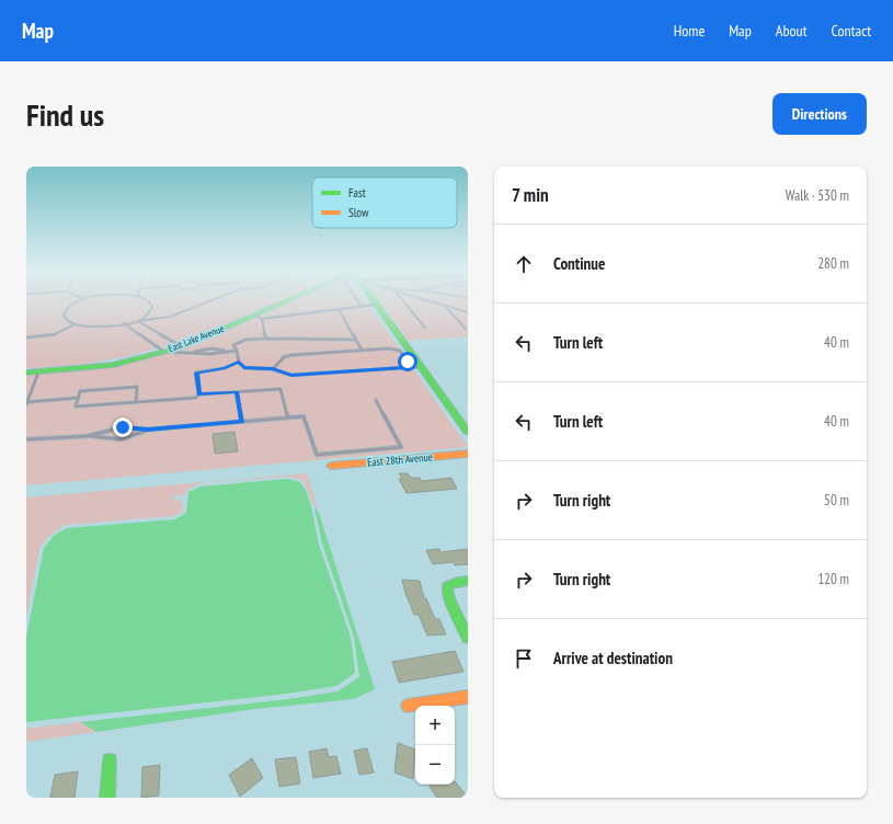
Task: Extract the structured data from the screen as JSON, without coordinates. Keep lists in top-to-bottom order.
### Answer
{
  "streets": {
    "street": ["East Lake Avenue", "East 28th Avenue"]
  },
  "legend": ["Fast", "Slow"],
  "page": {
    "header": "Map",
    "nav": [
      "Home",
      "Map",
      "About",
      "Contact"
    ],
    "buttons": "Directions",
    "title": "Find us",
    "heading": ["7 min", "Walk · 530 m"],
    "list": [
      ["Continue", "280 m"],
      ["Turn left", "40 m"],
      ["Turn left", "40 m"],
      ["Turn right", "50 m"],
      ["Turn right", "120 m"],
      "Arrive at destination"
    ],
    "map_buttons": ["+", "−"]
  }
}
